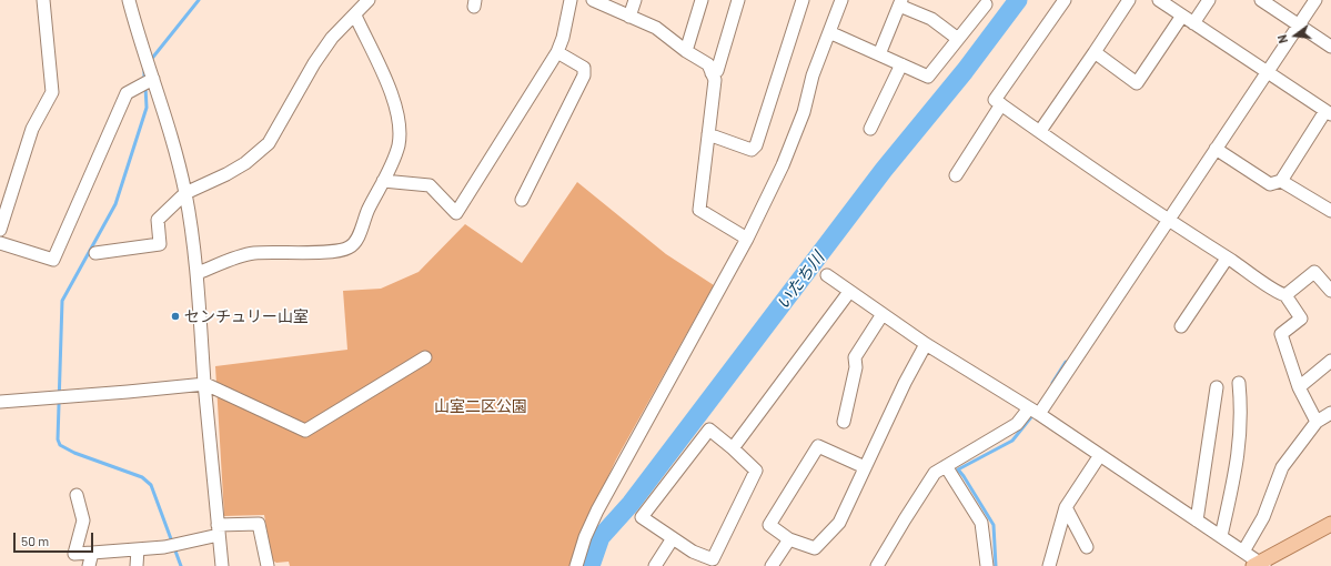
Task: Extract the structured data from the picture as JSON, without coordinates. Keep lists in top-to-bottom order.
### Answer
{
  "water": ["いたち川"],
  "parks": ["山室二区公園"],
  "places": ["センチュリー山室"],
  "scale_bar": "50 m",
  "north": "left"
}
